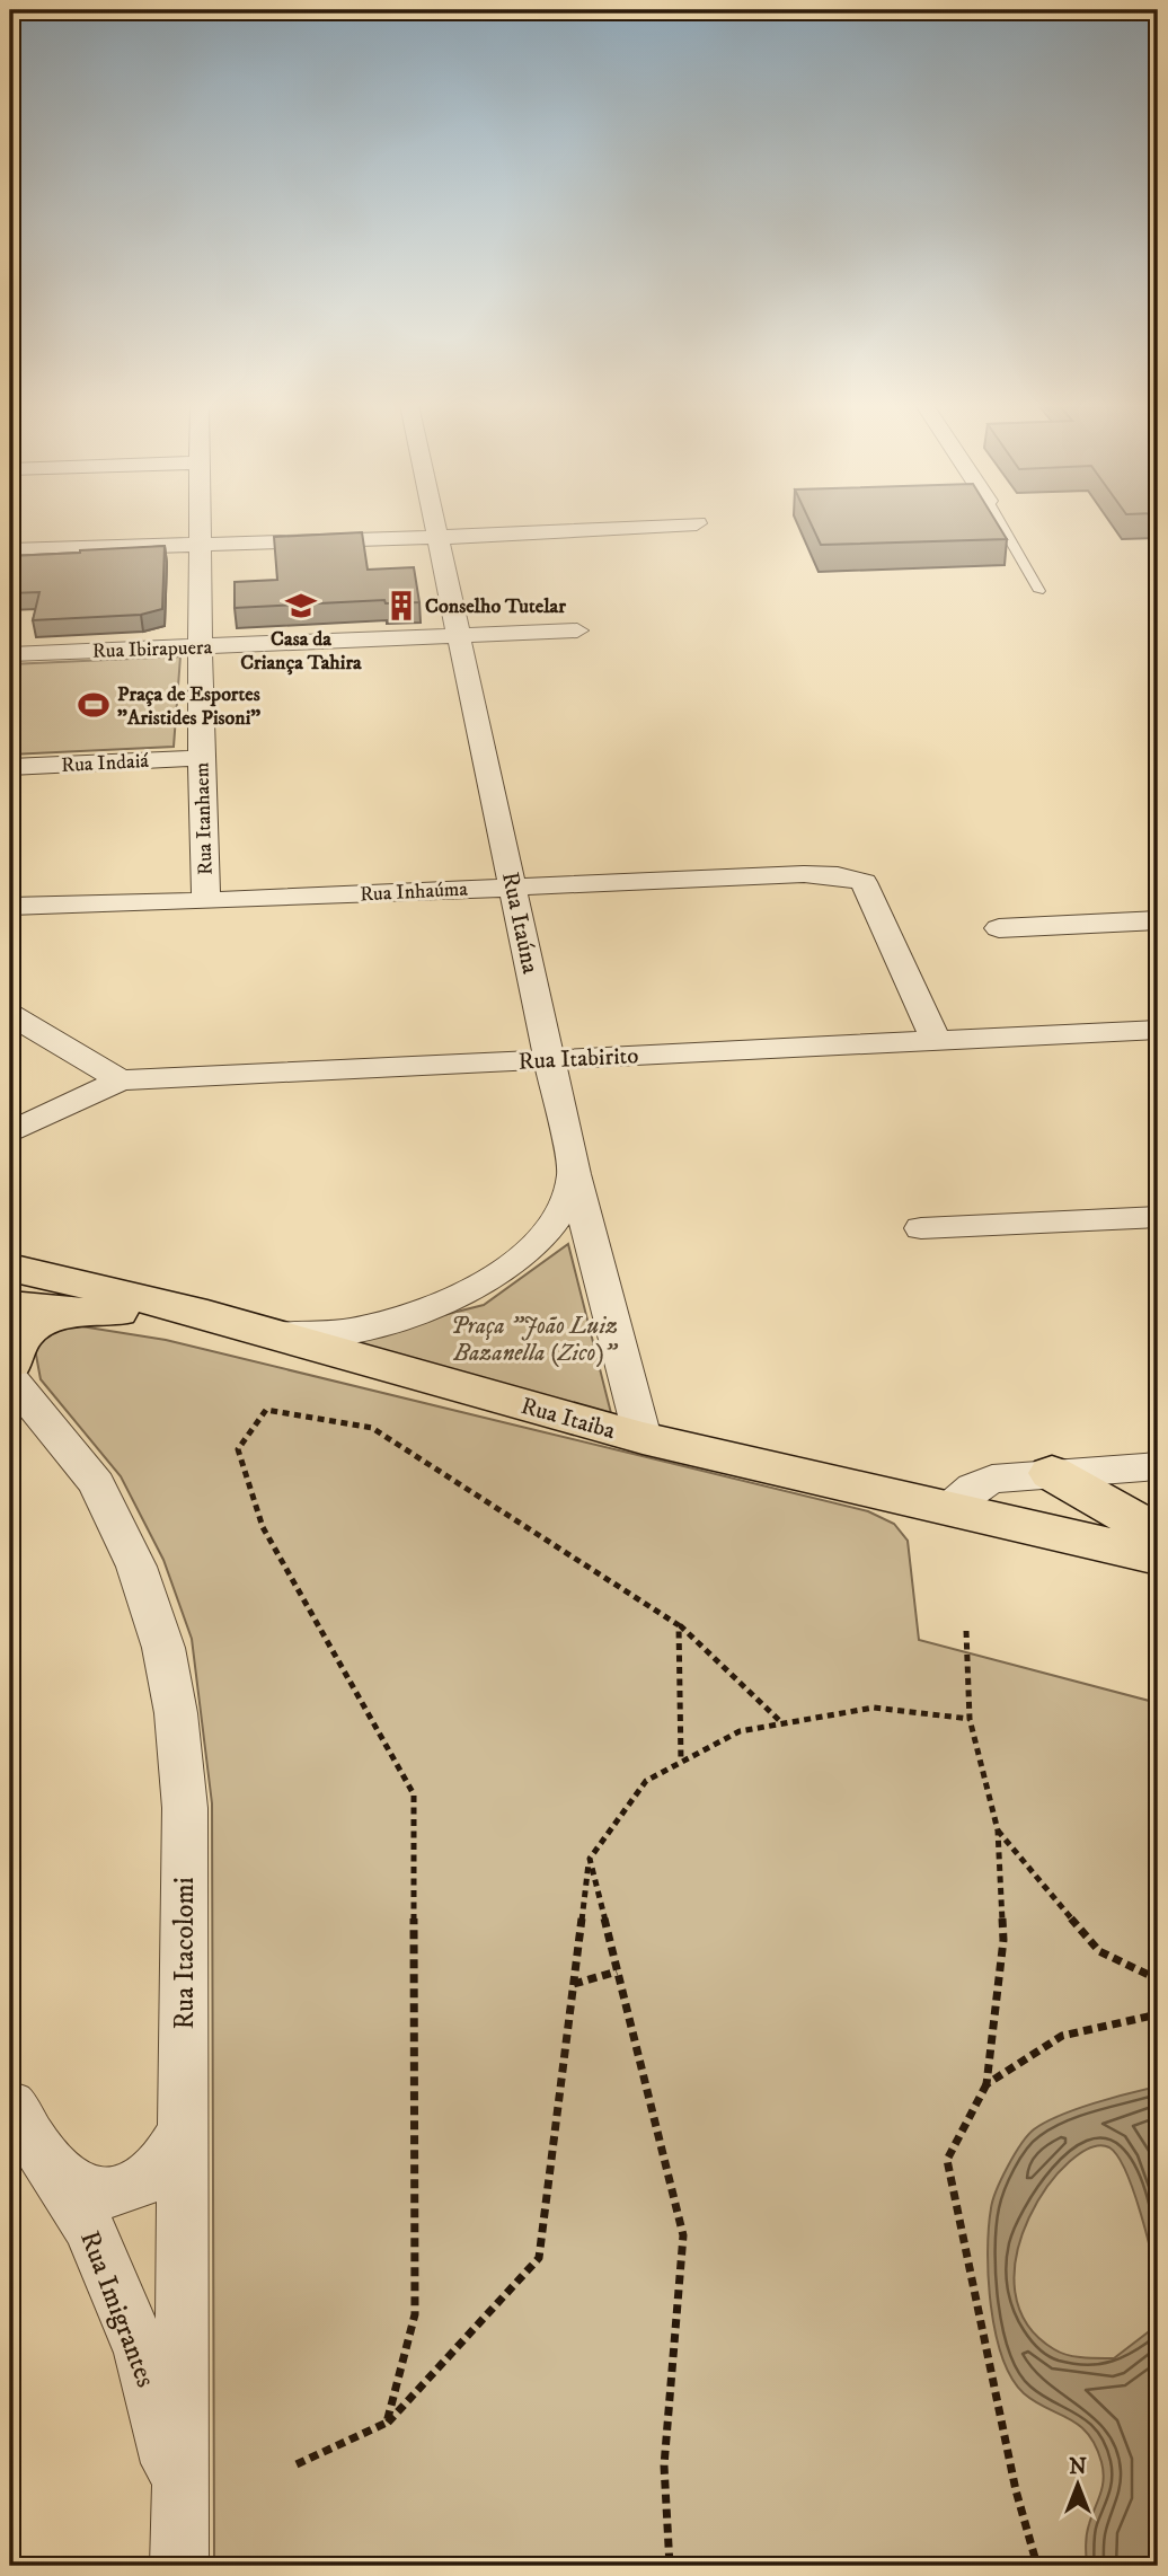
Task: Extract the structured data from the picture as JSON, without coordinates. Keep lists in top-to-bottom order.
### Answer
{
  "streets": {
    "main road": ["Rua Itaiba"],
    "street": [
      "Rua Ibirapuera",
      "Rua Indaiá",
      "Rua Itanhaem",
      "Rua Inhaúma",
      "Rua Itaúna",
      "Rua Itabirito",
      "Rua Itacolomi",
      "Rua Imigrantes"
    ]
  },
  "crossings": [
    ["Rua Ibirapuera", "Rua Itanhaem"],
    ["Rua Ibirapuera", "Rua Itaúna"],
    ["Rua Indaiá", "Rua Itanhaem"],
    ["Rua Itanhaem", "Rua Inhaúma"],
    ["Rua Inhaúma", "Rua Itaúna"],
    ["Rua Inhaúma", "Rua Itabirito"],
    ["Rua Itaúna", "Rua Itabirito"],
    ["Rua Itaúna", "Rua Itaiba"],
    ["Rua Itacolomi", "Rua Imigrantes"]
  ],
  "parks": ["Praça \"João Luiz Bazanella (Zico)\""],
  "places": {
    "school or university": ["Casa da Criança Tahira"],
    "building": ["Conselho Tutelar"],
    "sports": ["Praça de Esportes \"Aristides Pisoni\""]
  },
  "north": "top"
}
